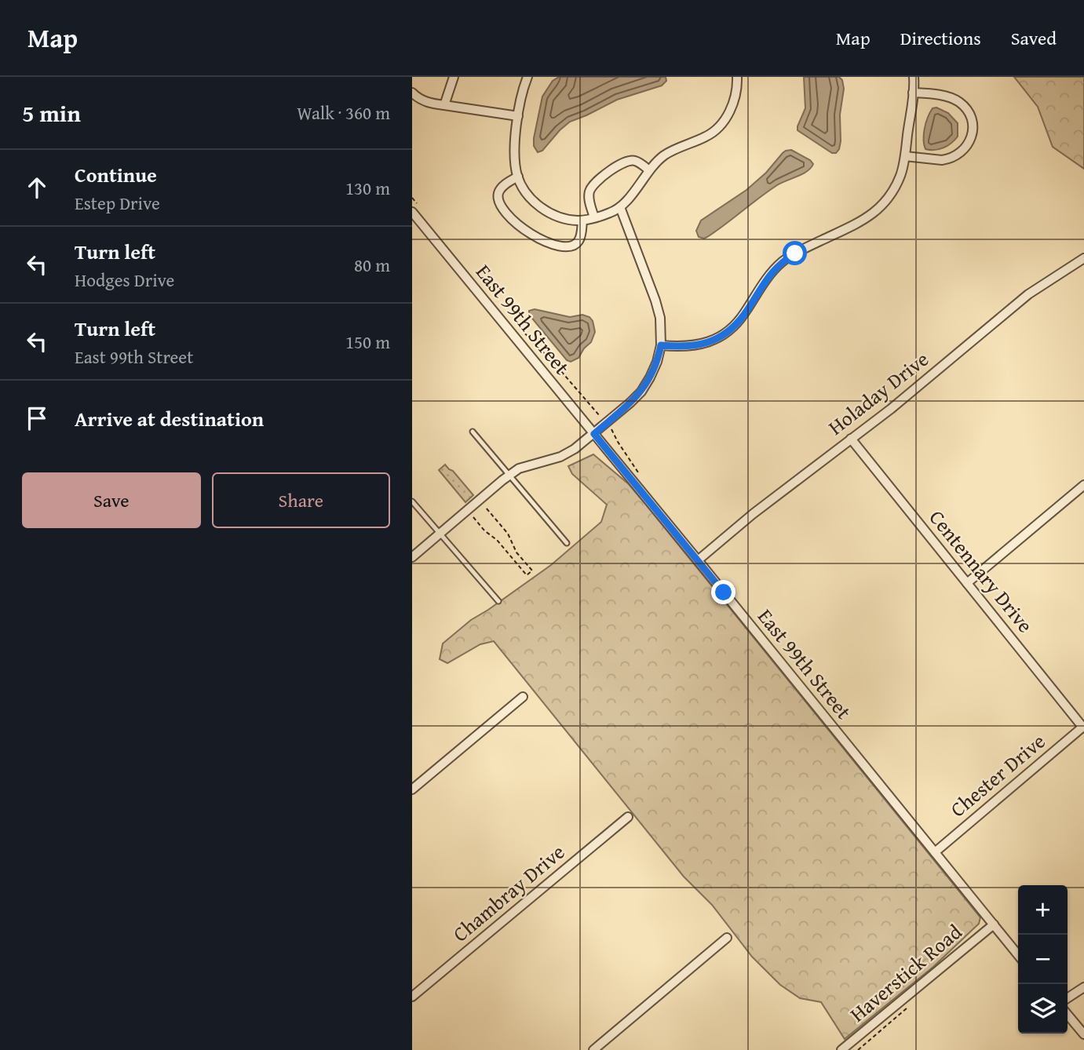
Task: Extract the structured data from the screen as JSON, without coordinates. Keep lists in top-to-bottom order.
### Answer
{
  "streets": {
    "street": [
      "East 99th Street",
      "Holaday Drive",
      "Centennary Drive",
      "Chester Drive",
      "Chambray Drive",
      "Haverstick Road"
    ]
  },
  "crossings": [
    ["East 99th Street", "Holaday Drive"],
    ["East 99th Street", "Chester Drive"],
    ["East 99th Street", "Haverstick Road"],
    ["Holaday Drive", "Centennary Drive"],
    ["Centennary Drive", "Chester Drive"]
  ],
  "page": {
    "header": "Map",
    "nav": ["Map", "Directions", "Saved"],
    "heading": ["5 min", "Walk · 360 m"],
    "list": [
      ["Continue", "Estep Drive", "130 m"],
      ["Turn left", "Hodges Drive", "80 m"],
      ["Turn left", "East 99th Street", "150 m"],
      "Arrive at destination"
    ],
    "buttons": ["Save", "Share"],
    "map_buttons": ["+", "−"]
  }
}
